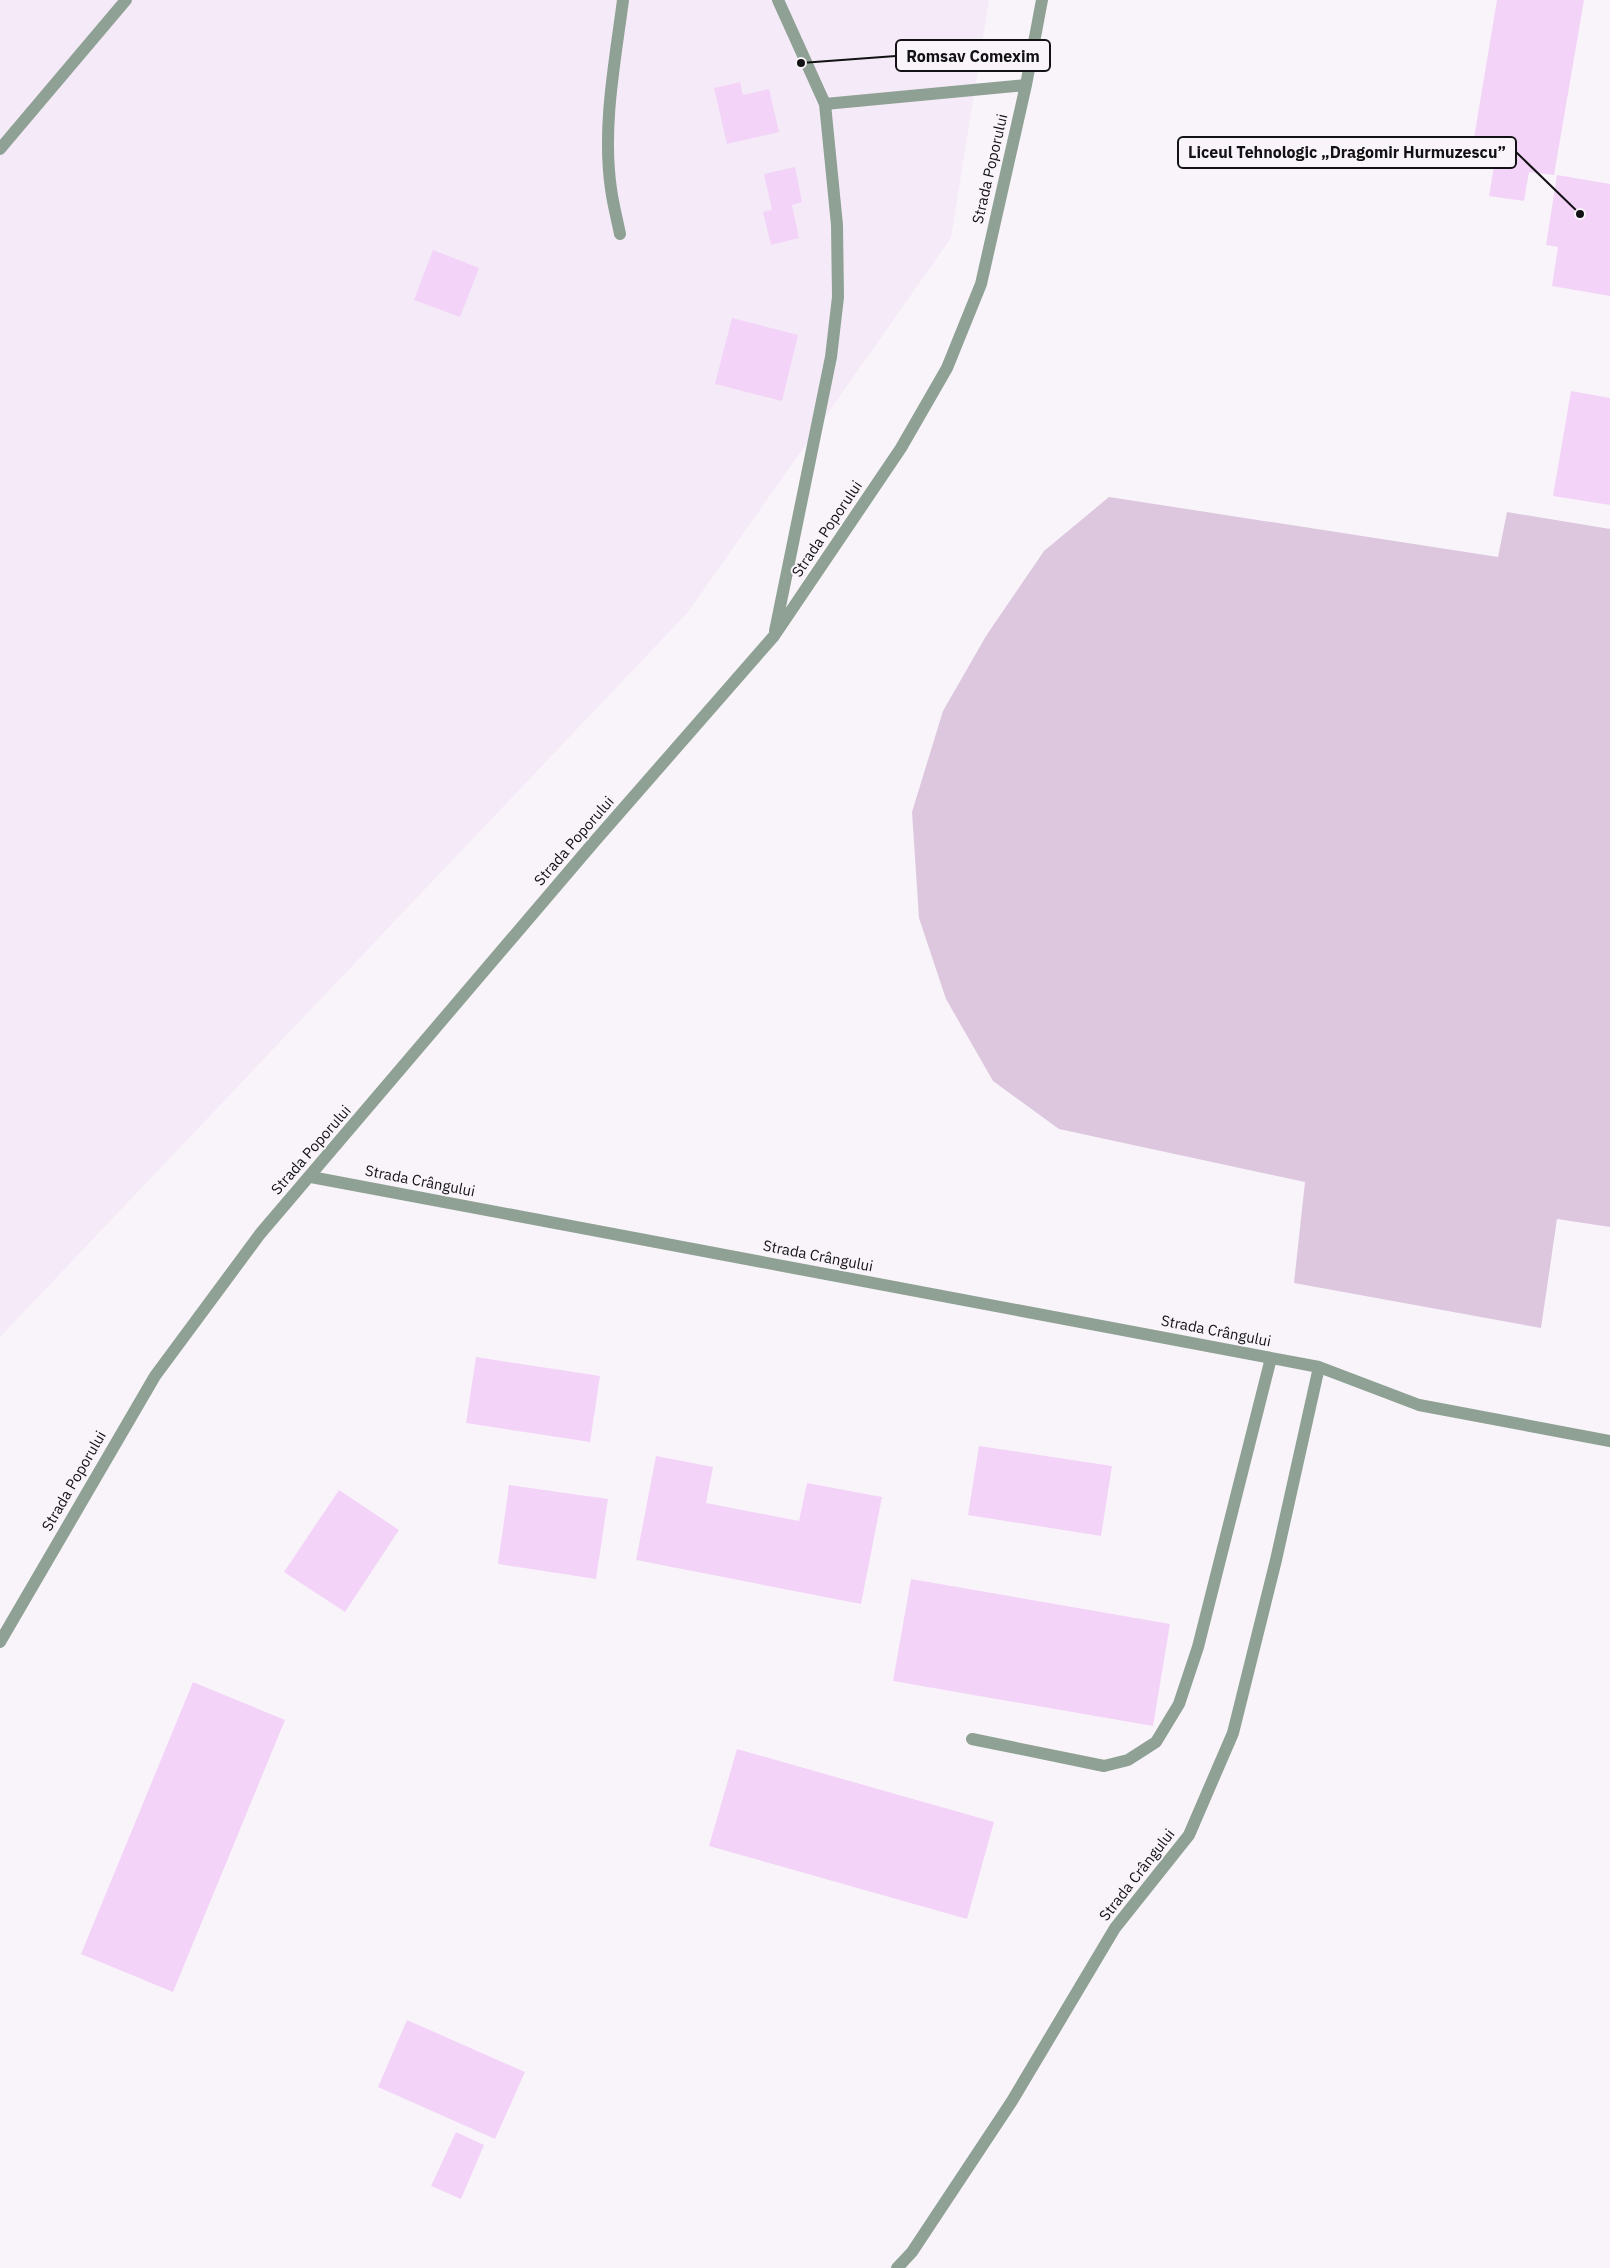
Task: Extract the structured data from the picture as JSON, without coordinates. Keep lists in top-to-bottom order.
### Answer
{
  "streets": {
    "street": ["Strada Poporului", "Strada Crângului"]
  },
  "crossings": [
    ["Strada Poporului", "Strada Crângului"]
  ],
  "places": ["Romsav Comexim", "Liceul Tehnologic „Dragomir Hurmuzescu”"]
}
